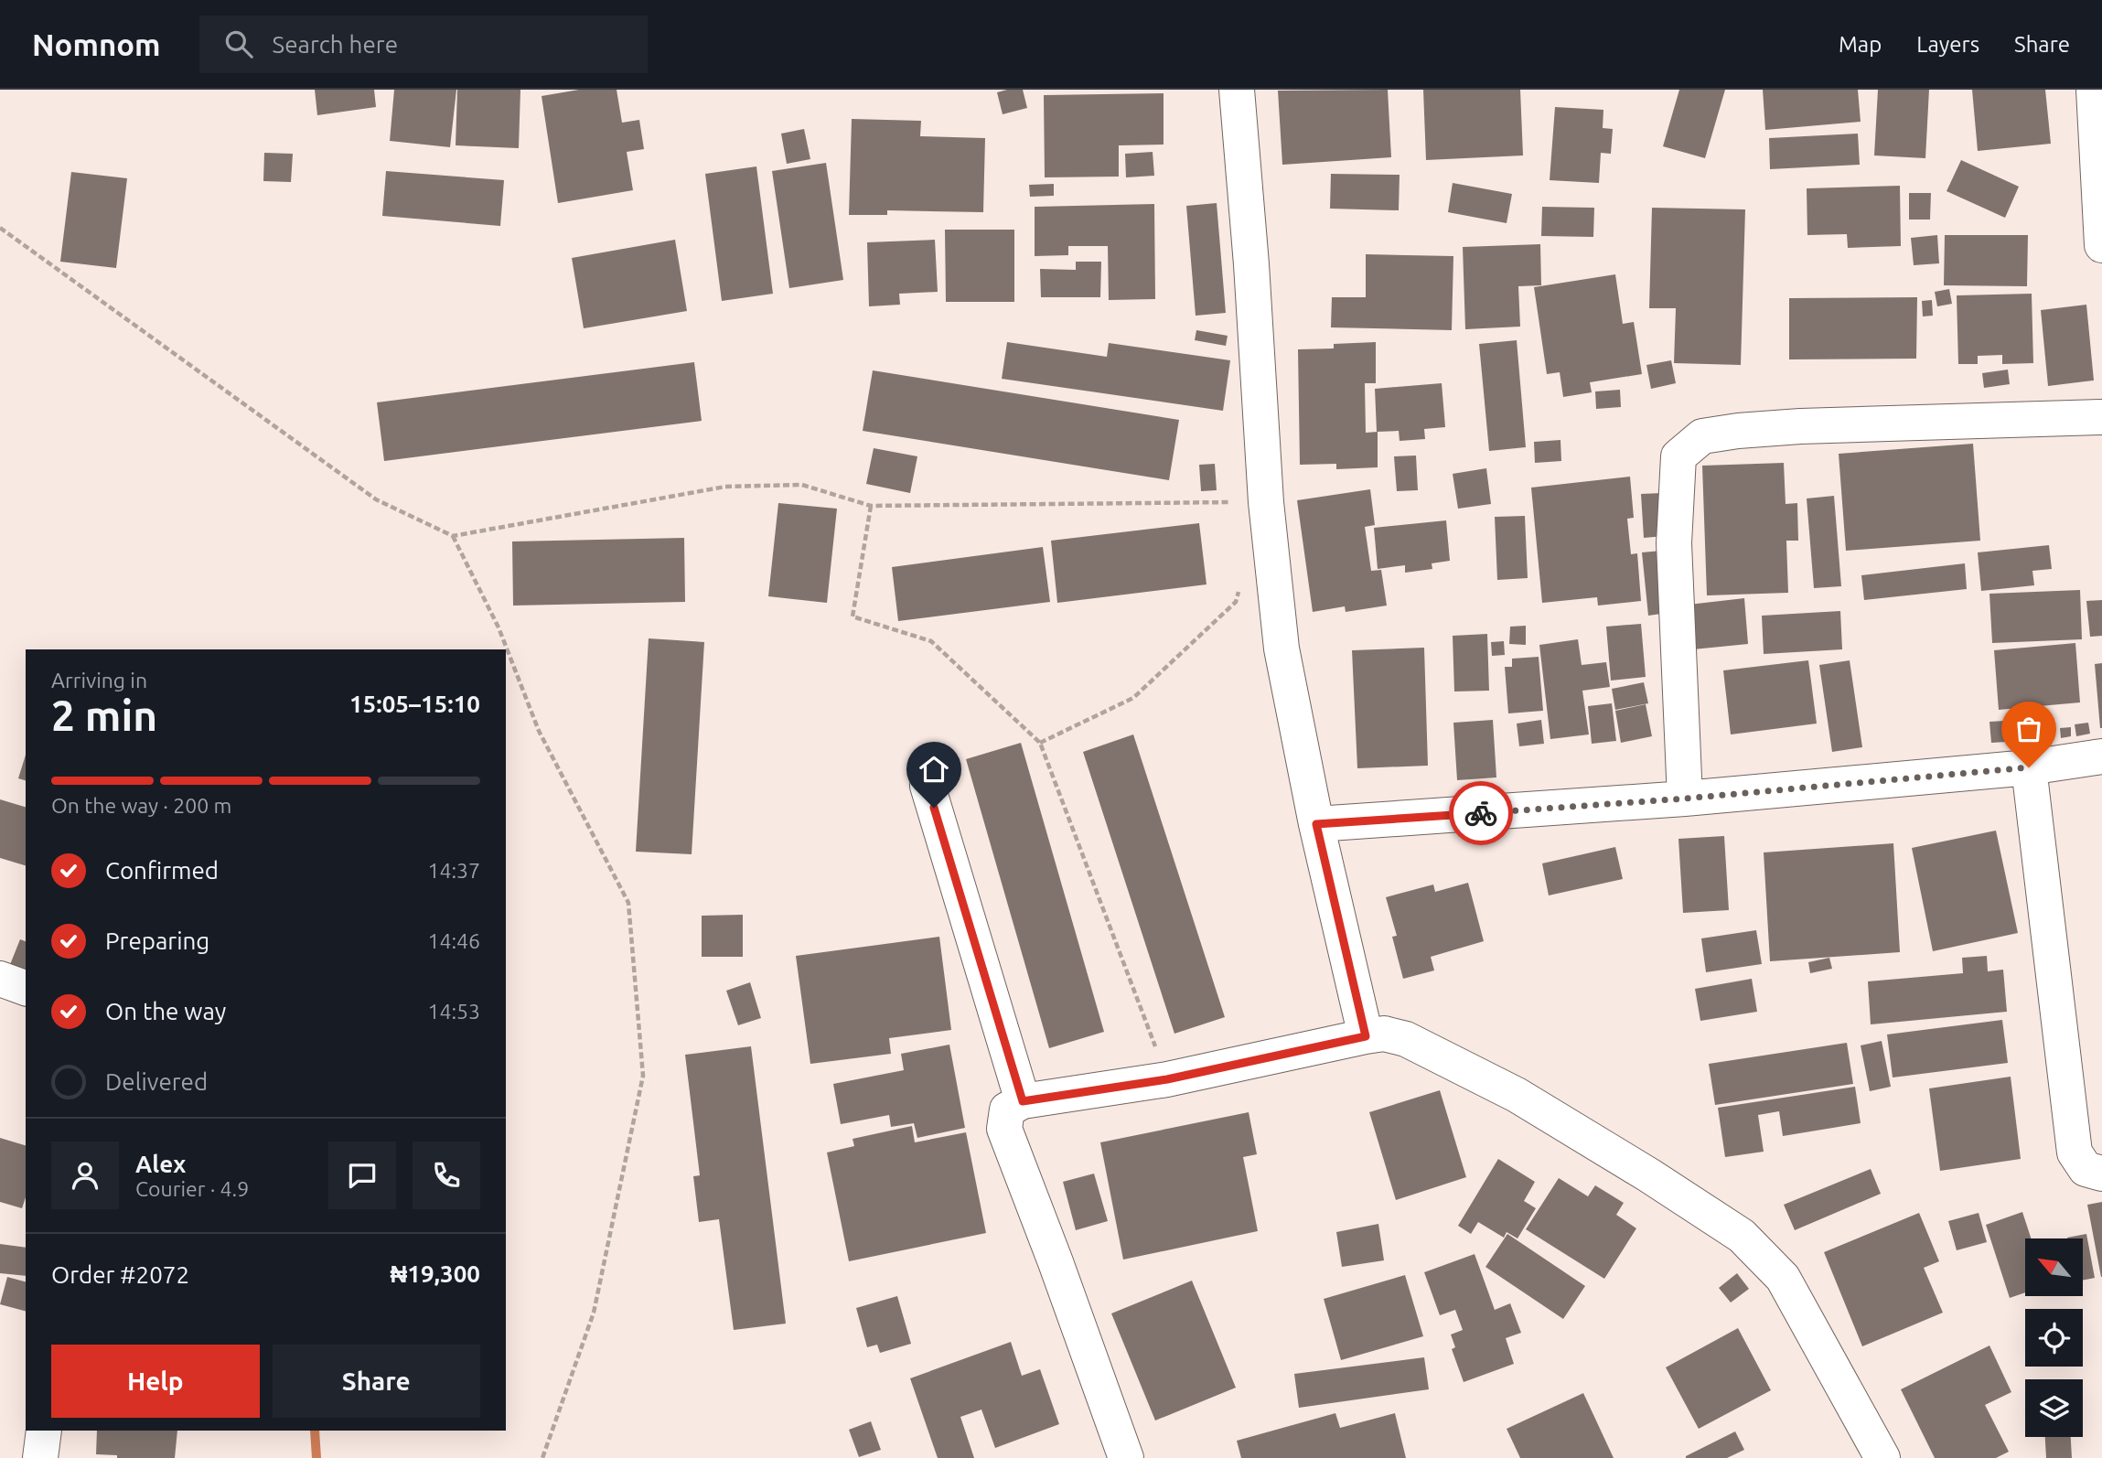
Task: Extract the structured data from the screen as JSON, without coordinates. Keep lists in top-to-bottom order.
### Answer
{
  "north": "top left",
  "page": {
    "header": "Nomnom",
    "search": "Search here",
    "nav": ["Map", "Layers", "Share"],
    "heading": ["2 min", "Arriving in", "15:05–15:10"],
    "panel": [
      "Alex",
      "Courier · 4.9",
      "Order #2072",
      "₦19,300"
    ],
    "bar": "On the way · 200 m",
    "list": [
      ["Confirmed", "14:37"],
      ["Preparing", "14:46"],
      ["On the way", "14:53"],
      "Delivered"
    ],
    "buttons": ["Help", "Share"]
  }
}
